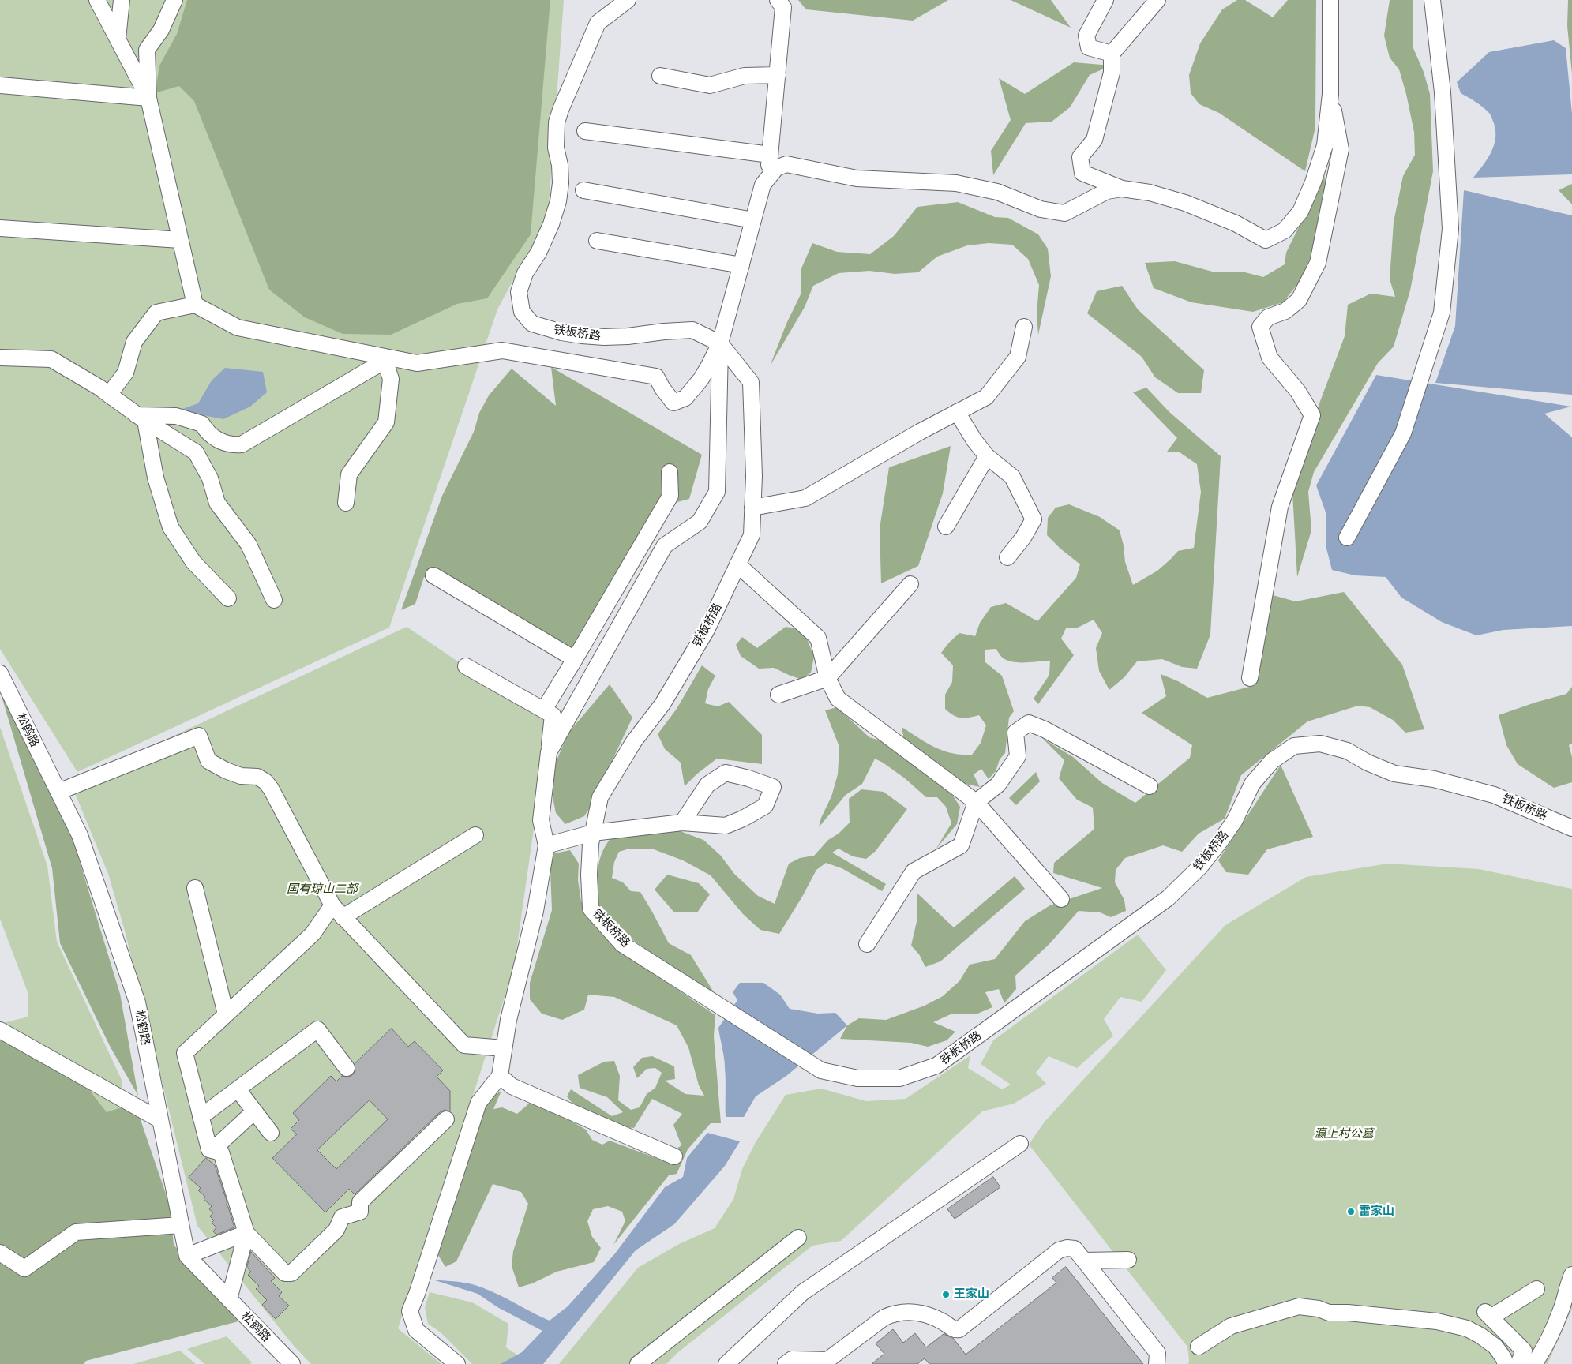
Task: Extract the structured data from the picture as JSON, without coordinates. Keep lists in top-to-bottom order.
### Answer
{
  "streets": {
    "street": ["铁板桥路", "松鹤路"]
  },
  "parks": ["国有琼山二部", "瀛上村公墓"],
  "places": ["雷家山", "王家山"]
}
